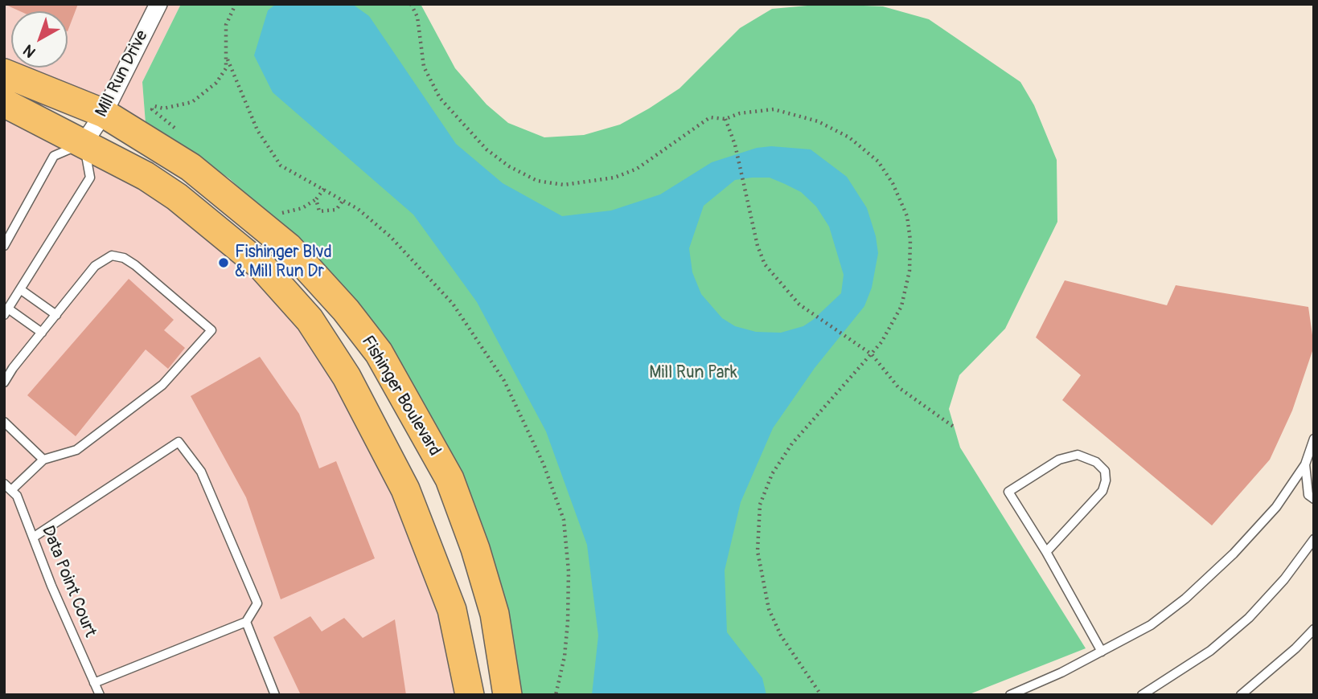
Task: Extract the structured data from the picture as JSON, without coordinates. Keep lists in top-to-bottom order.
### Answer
{
  "streets": {
    "main road": ["Fishinger Boulevard"],
    "street": ["Mill Run Drive"],
    "lane": ["Data Point Court"]
  },
  "crossings": [
    ["Mill Run Drive", "Fishinger Boulevard"]
  ],
  "parks": ["Mill Run Park"],
  "places": ["Fishinger Blvd & Mill Run Dr"],
  "north": "bottom left"
}
